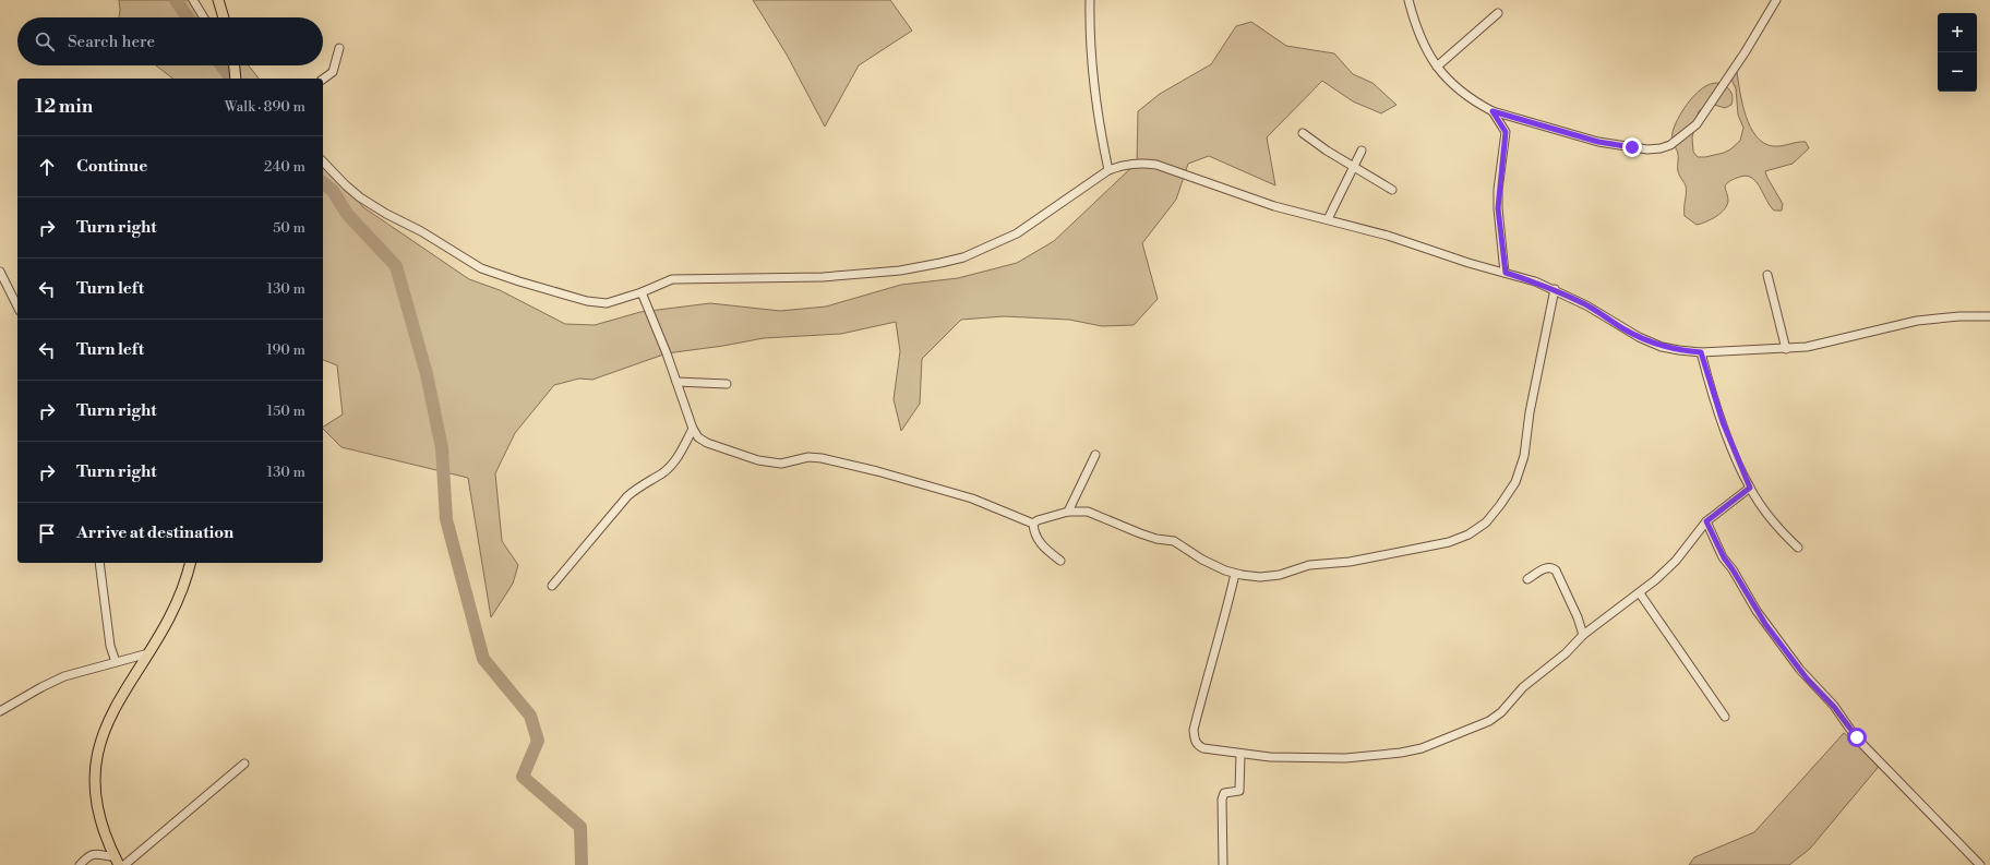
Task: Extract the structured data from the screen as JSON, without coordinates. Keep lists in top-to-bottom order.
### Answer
{
  "page": {
    "map_buttons": ["+", "−"],
    "search": "Search here",
    "heading": ["12 min", "Walk · 890 m"],
    "list": [
      ["Continue", "240 m"],
      ["Turn right", "50 m"],
      ["Turn left", "130 m"],
      ["Turn left", "190 m"],
      ["Turn right", "150 m"],
      ["Turn right", "130 m"],
      "Arrive at destination"
    ]
  }
}
